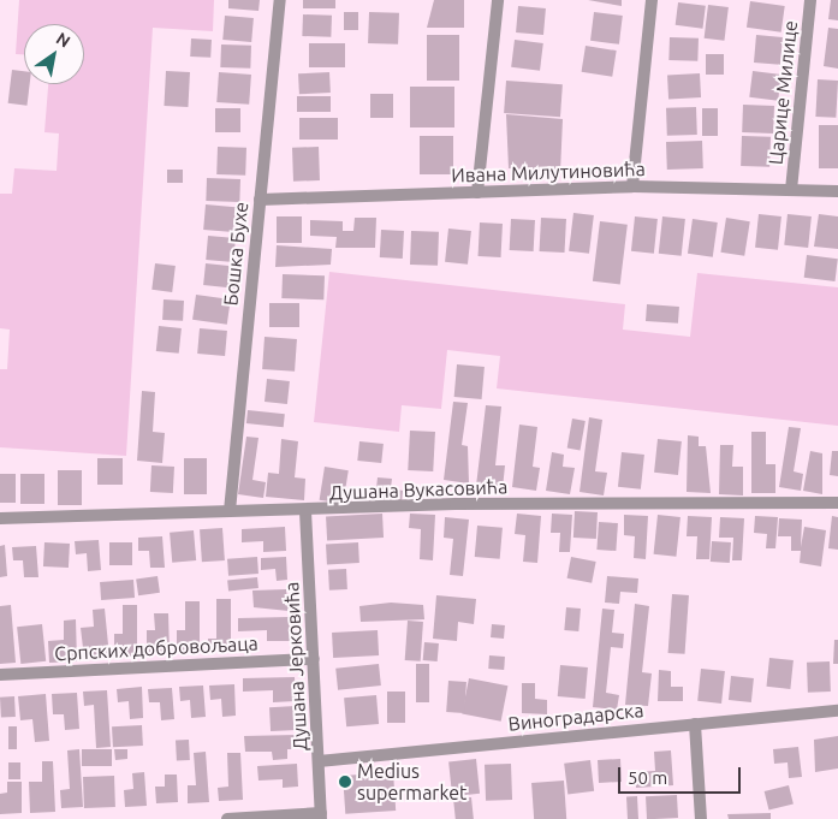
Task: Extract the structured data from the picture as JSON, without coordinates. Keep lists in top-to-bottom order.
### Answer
{
  "streets": {
    "street": [
      "Царице Милице",
      "Ивана Милутиновића",
      "Бошка Бухе",
      "Душана Вукасовића",
      "Српских добровољаца",
      "Душана Јерковића",
      "Виноградарска"
    ]
  },
  "crossings": [
    ["Царице Милице", "Ивана Милутиновића"],
    ["Ивана Милутиновића", "Бошка Бухе"],
    ["Бошка Бухе", "Душана Вукасовића"],
    ["Душана Вукасовића", "Душана Јерковића"],
    ["Српских добровољаца", "Душана Јерковића"],
    ["Душана Јерковића", "Виноградарска"]
  ],
  "places": ["Medius supermarket"],
  "scale_bar": "50 m",
  "north": "top right"
}
